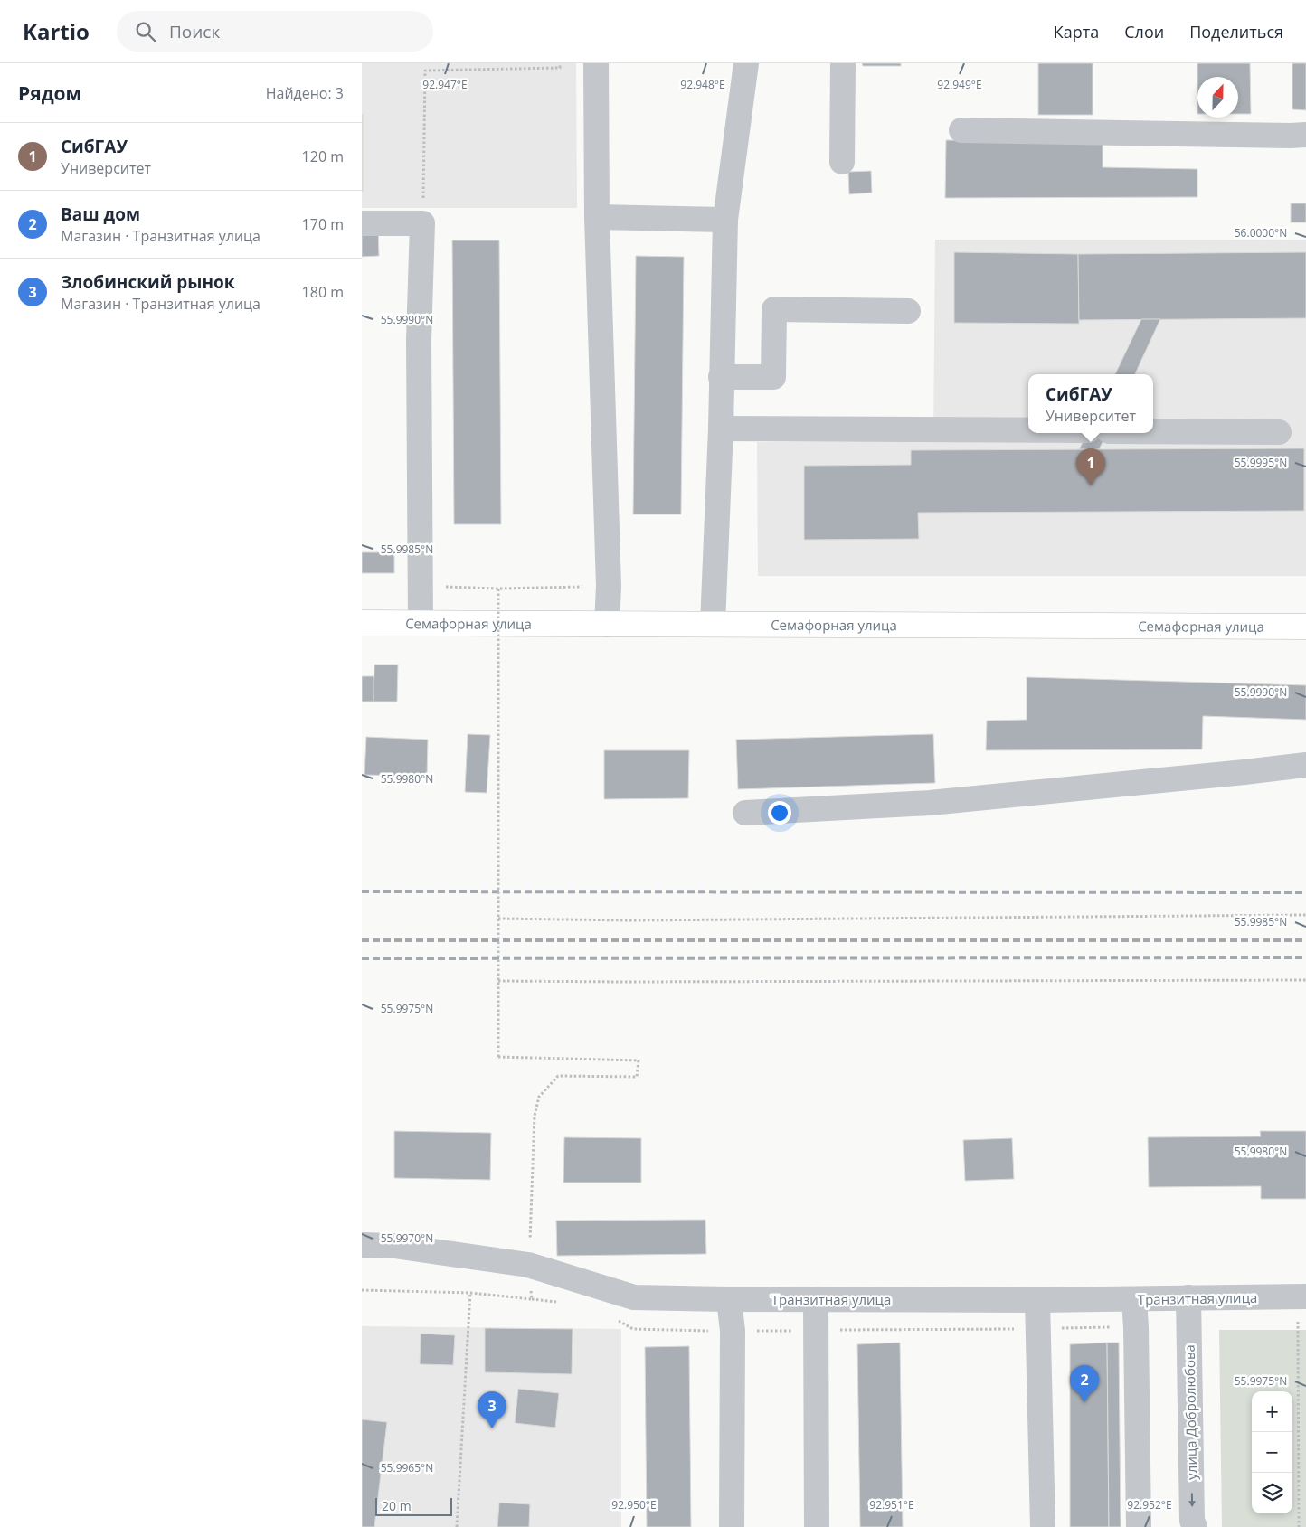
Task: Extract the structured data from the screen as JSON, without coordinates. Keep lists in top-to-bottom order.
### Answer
{
  "streets": {
    "highway": ["Семафорная улица"],
    "street": ["Транзитная улица", "улица Добролюбова"]
  },
  "crossings": [
    ["Транзитная улица", "улица Добролюбова"]
  ],
  "scale_bar": "20 m",
  "north": "top",
  "page": {
    "header": "Kartio",
    "search": "Поиск",
    "nav": ["Карта", "Слои", "Поделиться"],
    "heading": ["Рядом", "Найдено: 3"],
    "list": [
      {
        "mark": "1",
        "name": "СибГАУ",
        "note": "Университет",
        "value": "120 m"
      },
      {
        "mark": "2",
        "name": "Ваш дом",
        "note": "Магазин · Транзитная улица",
        "value": "170 m"
      },
      {
        "mark": "3",
        "name": "Злобинский рынок",
        "note": "Магазин · Транзитная улица",
        "value": "180 m"
      }
    ],
    "popup": ["СибГАУ", "Университет"],
    "pins": ["1", "2", "3"],
    "map_buttons": ["+", "−"],
    "scale": "20 m"
  },
  "coordinates": [
    "92.947°E",
    "92.948°E",
    "92.949°E",
    "56.0000°N",
    "55.9990°N",
    "55.9995°N",
    "55.9985°N",
    "55.9980°N",
    "55.9975°N",
    "55.9970°N",
    "55.9965°N",
    "92.950°E",
    "92.951°E",
    "92.952°E"
  ]
}
